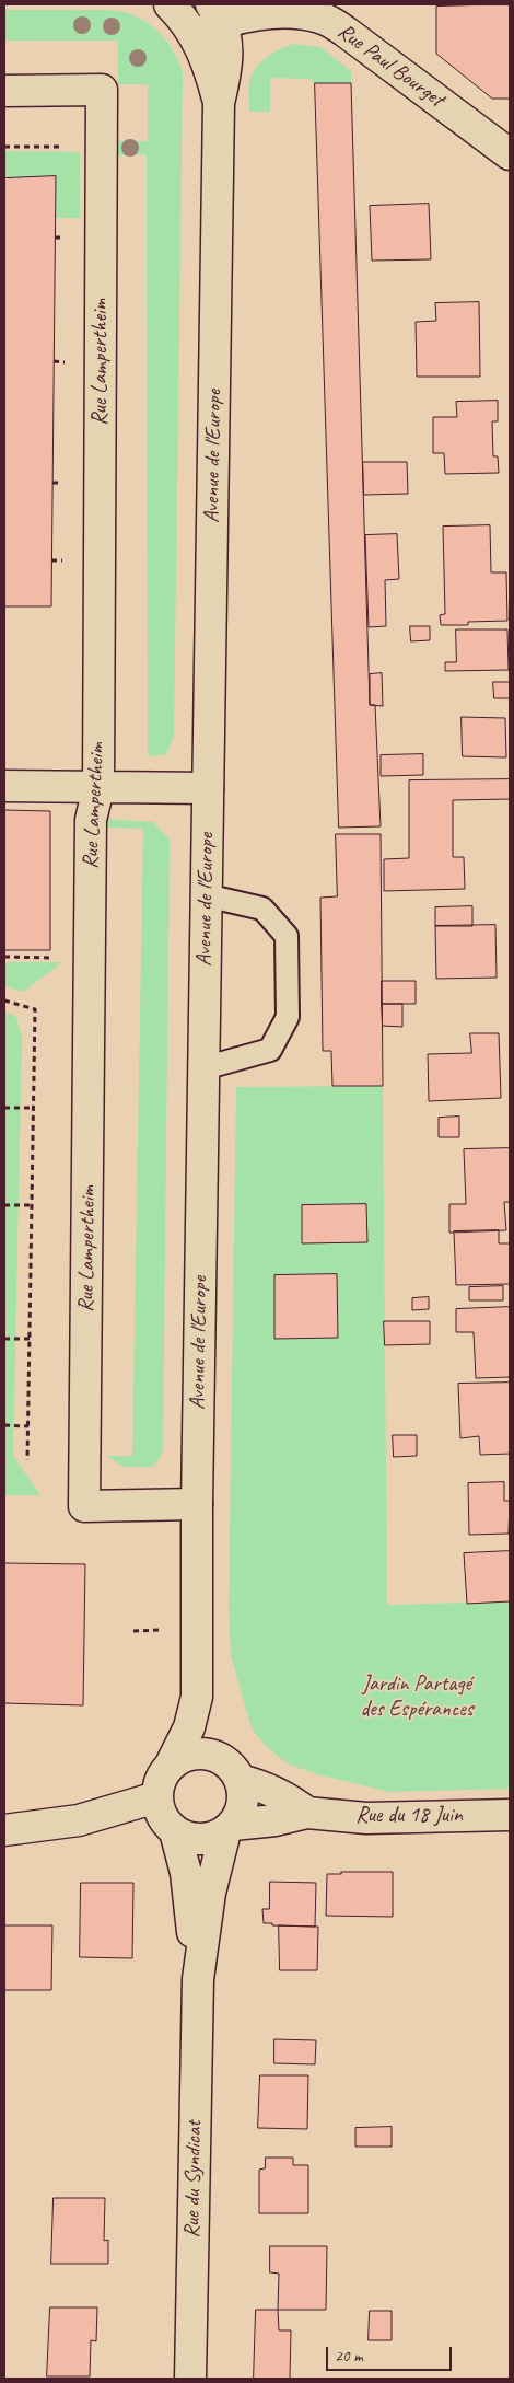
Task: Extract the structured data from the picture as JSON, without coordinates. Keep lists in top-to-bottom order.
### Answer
{
  "streets": {
    "street": [
      "Rue Paul Bourget",
      "Rue Lampertheim",
      "Avenue de l'Europe",
      "Rue du 18 Juin",
      "Rue du Syndicat"
    ]
  },
  "crossings": [
    ["Rue Paul Bourget", "Avenue de l'Europe"],
    ["Rue Lampertheim", "Avenue de l'Europe"],
    ["Avenue de l'Europe", "Rue du 18 Juin"],
    ["Avenue de l'Europe", "Rue du Syndicat"],
    ["Rue du 18 Juin", "Rue du Syndicat"]
  ],
  "parks": ["Jardin Partagé des Espérances"],
  "scale_bar": "20 m"
}
